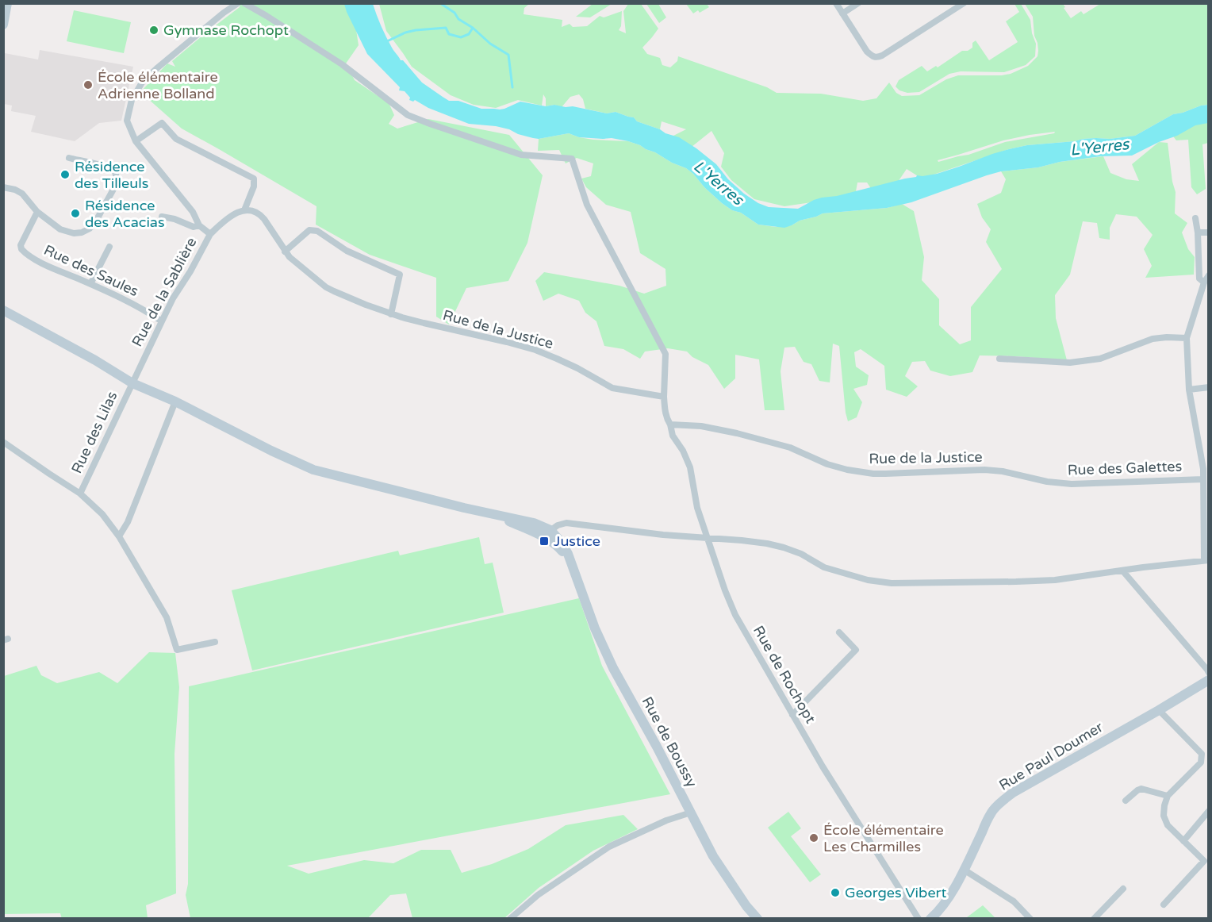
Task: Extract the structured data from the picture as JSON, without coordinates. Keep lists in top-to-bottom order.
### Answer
{
  "streets": {
    "street": [
      "Rue des Saules",
      "Rue de la Sablière",
      "Rue de la Justice",
      "Rue des Lilas",
      "Rue des Galettes",
      "Rue de Rochopt",
      "Rue de Boussy",
      "Rue Paul Doumer"
    ]
  },
  "crossings": [
    ["Rue des Saules", "Rue de la Sablière"],
    ["Rue de la Sablière", "Rue des Lilas"],
    ["Rue de la Sablière", "Rue de Boussy"],
    ["Rue de la Justice", "Rue des Galettes"],
    ["Rue de la Justice", "Rue de Rochopt"],
    ["Rue des Lilas", "Rue de Boussy"]
  ],
  "water": ["L'Yerres"],
  "places": {
    "other": [
      "Gymnase Rochopt",
      "École élémentaire Adrienne Bolland",
      "Résidence des Tilleuls",
      "Résidence des Acacias",
      "École élémentaire Les Charmilles",
      "Georges Vibert"
    ],
    "transit": ["Justice"]
  }
}
